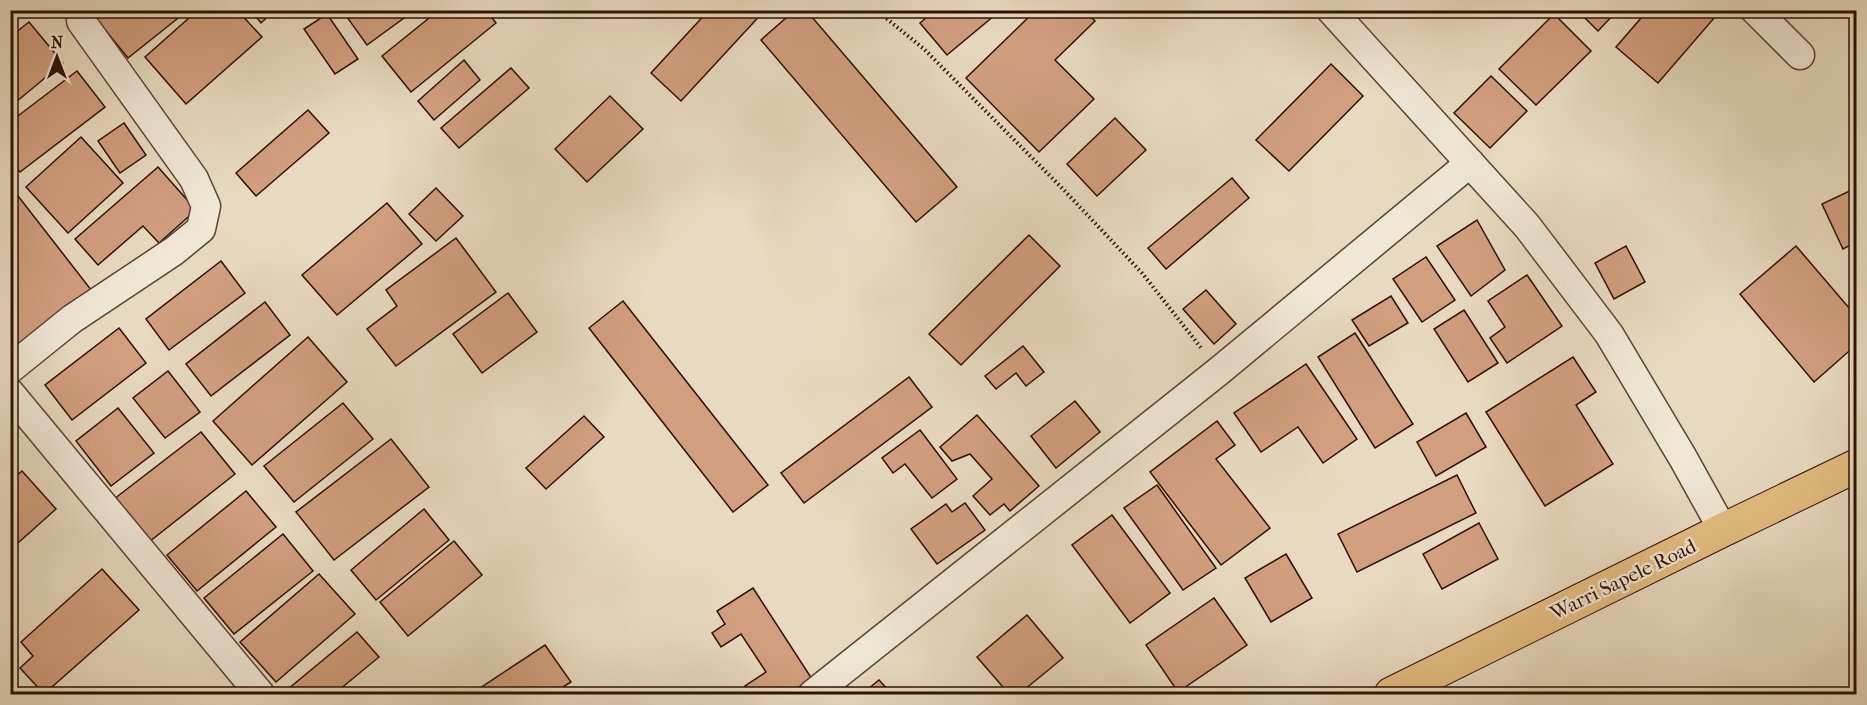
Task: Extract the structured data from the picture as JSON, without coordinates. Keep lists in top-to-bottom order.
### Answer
{
  "streets": {
    "highway": ["Warri Sapele Road"]
  },
  "north": "top"
}
